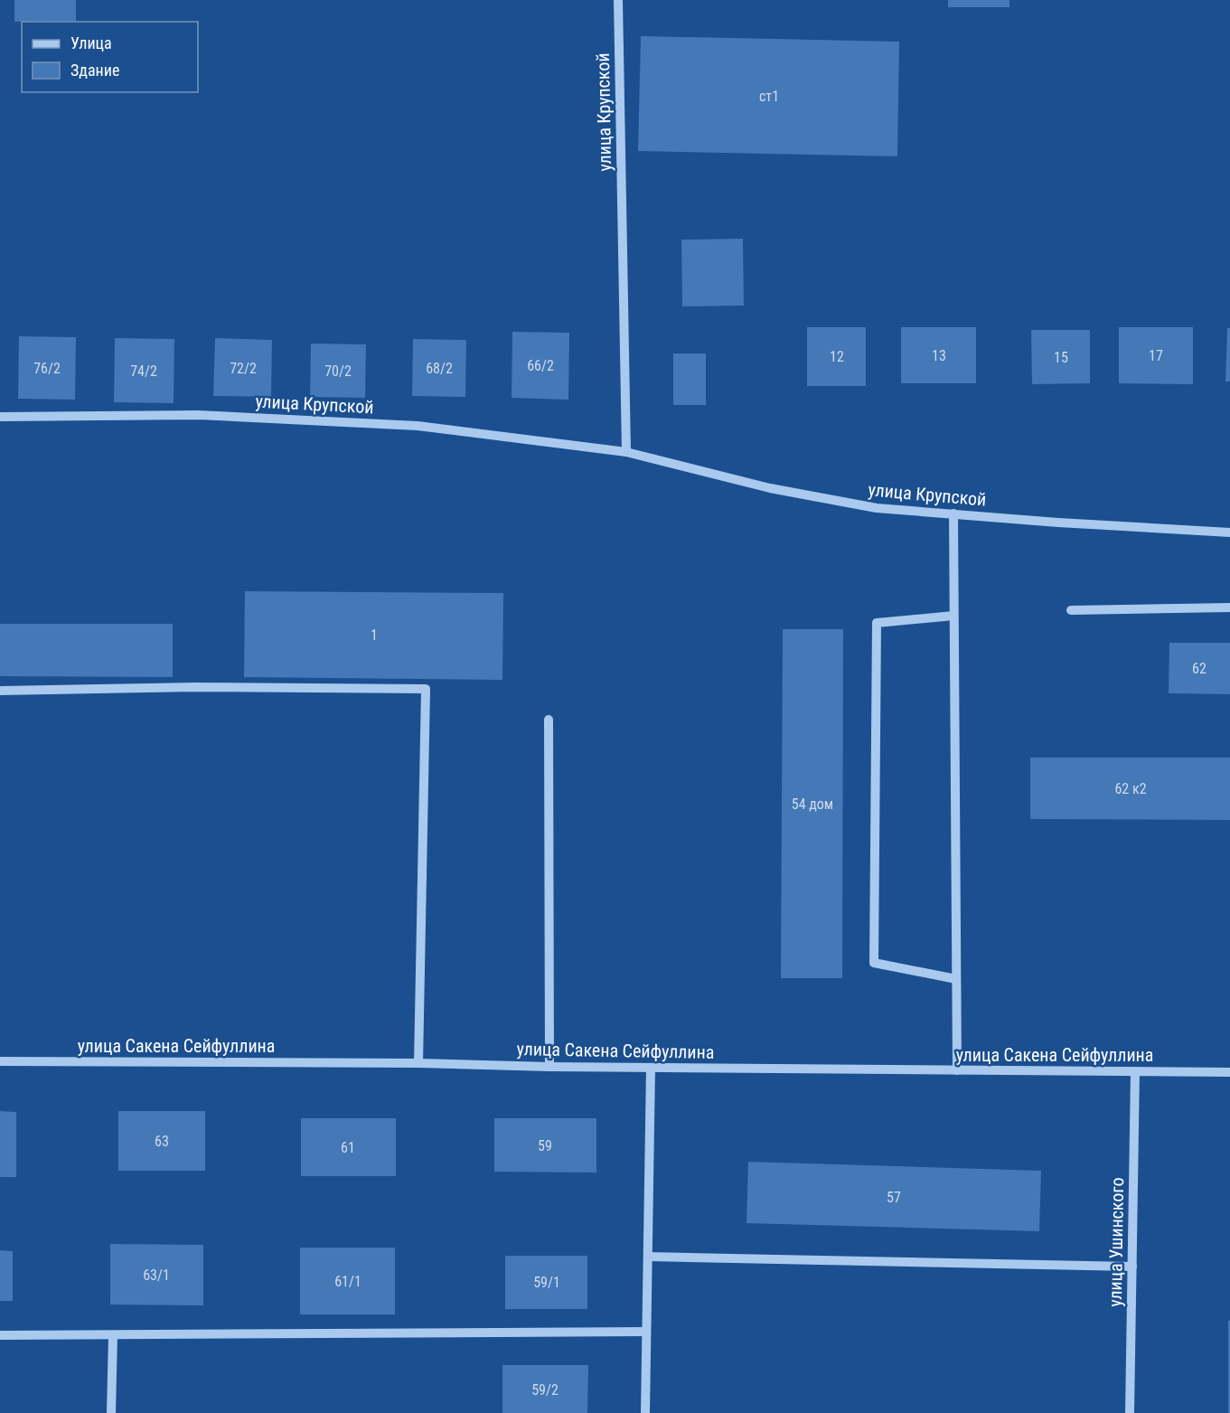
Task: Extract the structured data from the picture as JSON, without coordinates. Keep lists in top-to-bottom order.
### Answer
{
  "streets": {
    "street": ["улица Крупской", "улица Сакена Сейфуллина", "улица Ушинского"]
  },
  "crossings": [
    ["улица Сакена Сейфуллина", "улица Ушинского"]
  ],
  "house_numbers": [
    "ст1",
    "13",
    "17",
    "12",
    "15",
    "66/2",
    "76/2",
    "72/2",
    "68/2",
    "74/2",
    "70/2",
    "1",
    "62",
    "62 к2",
    "54 дом",
    "63",
    "59",
    "61",
    "57",
    "63/1",
    "61/1",
    "59/1",
    "59/2"
  ],
  "legend": ["Улица", "Здание"]
}
